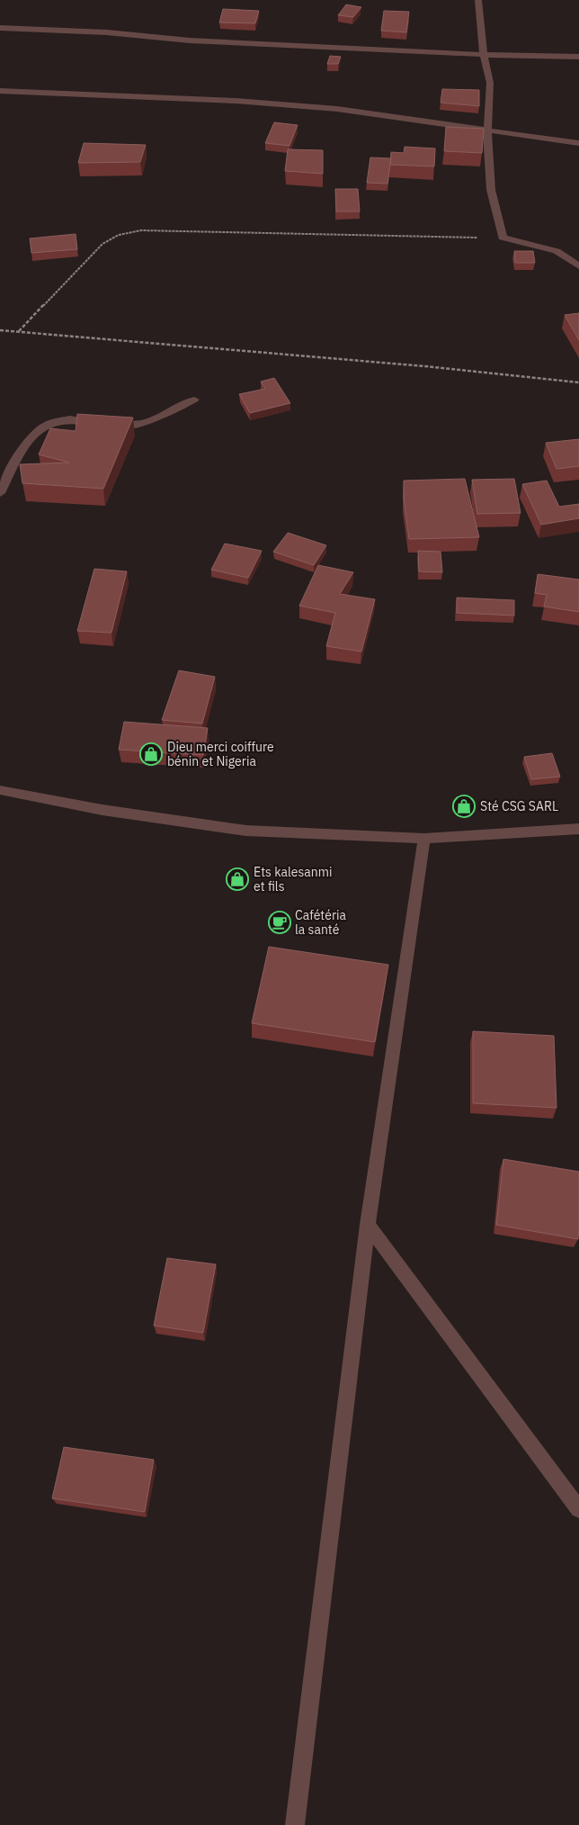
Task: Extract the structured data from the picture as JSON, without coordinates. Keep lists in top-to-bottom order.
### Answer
{
  "places": {
    "shop": ["Dieu merci coiffure bénin et Nigeria", "Sté CSG SARL", "Ets kalesanmi et fils"],
    "cafe": ["Cafétéria la santé"]
  }
}
